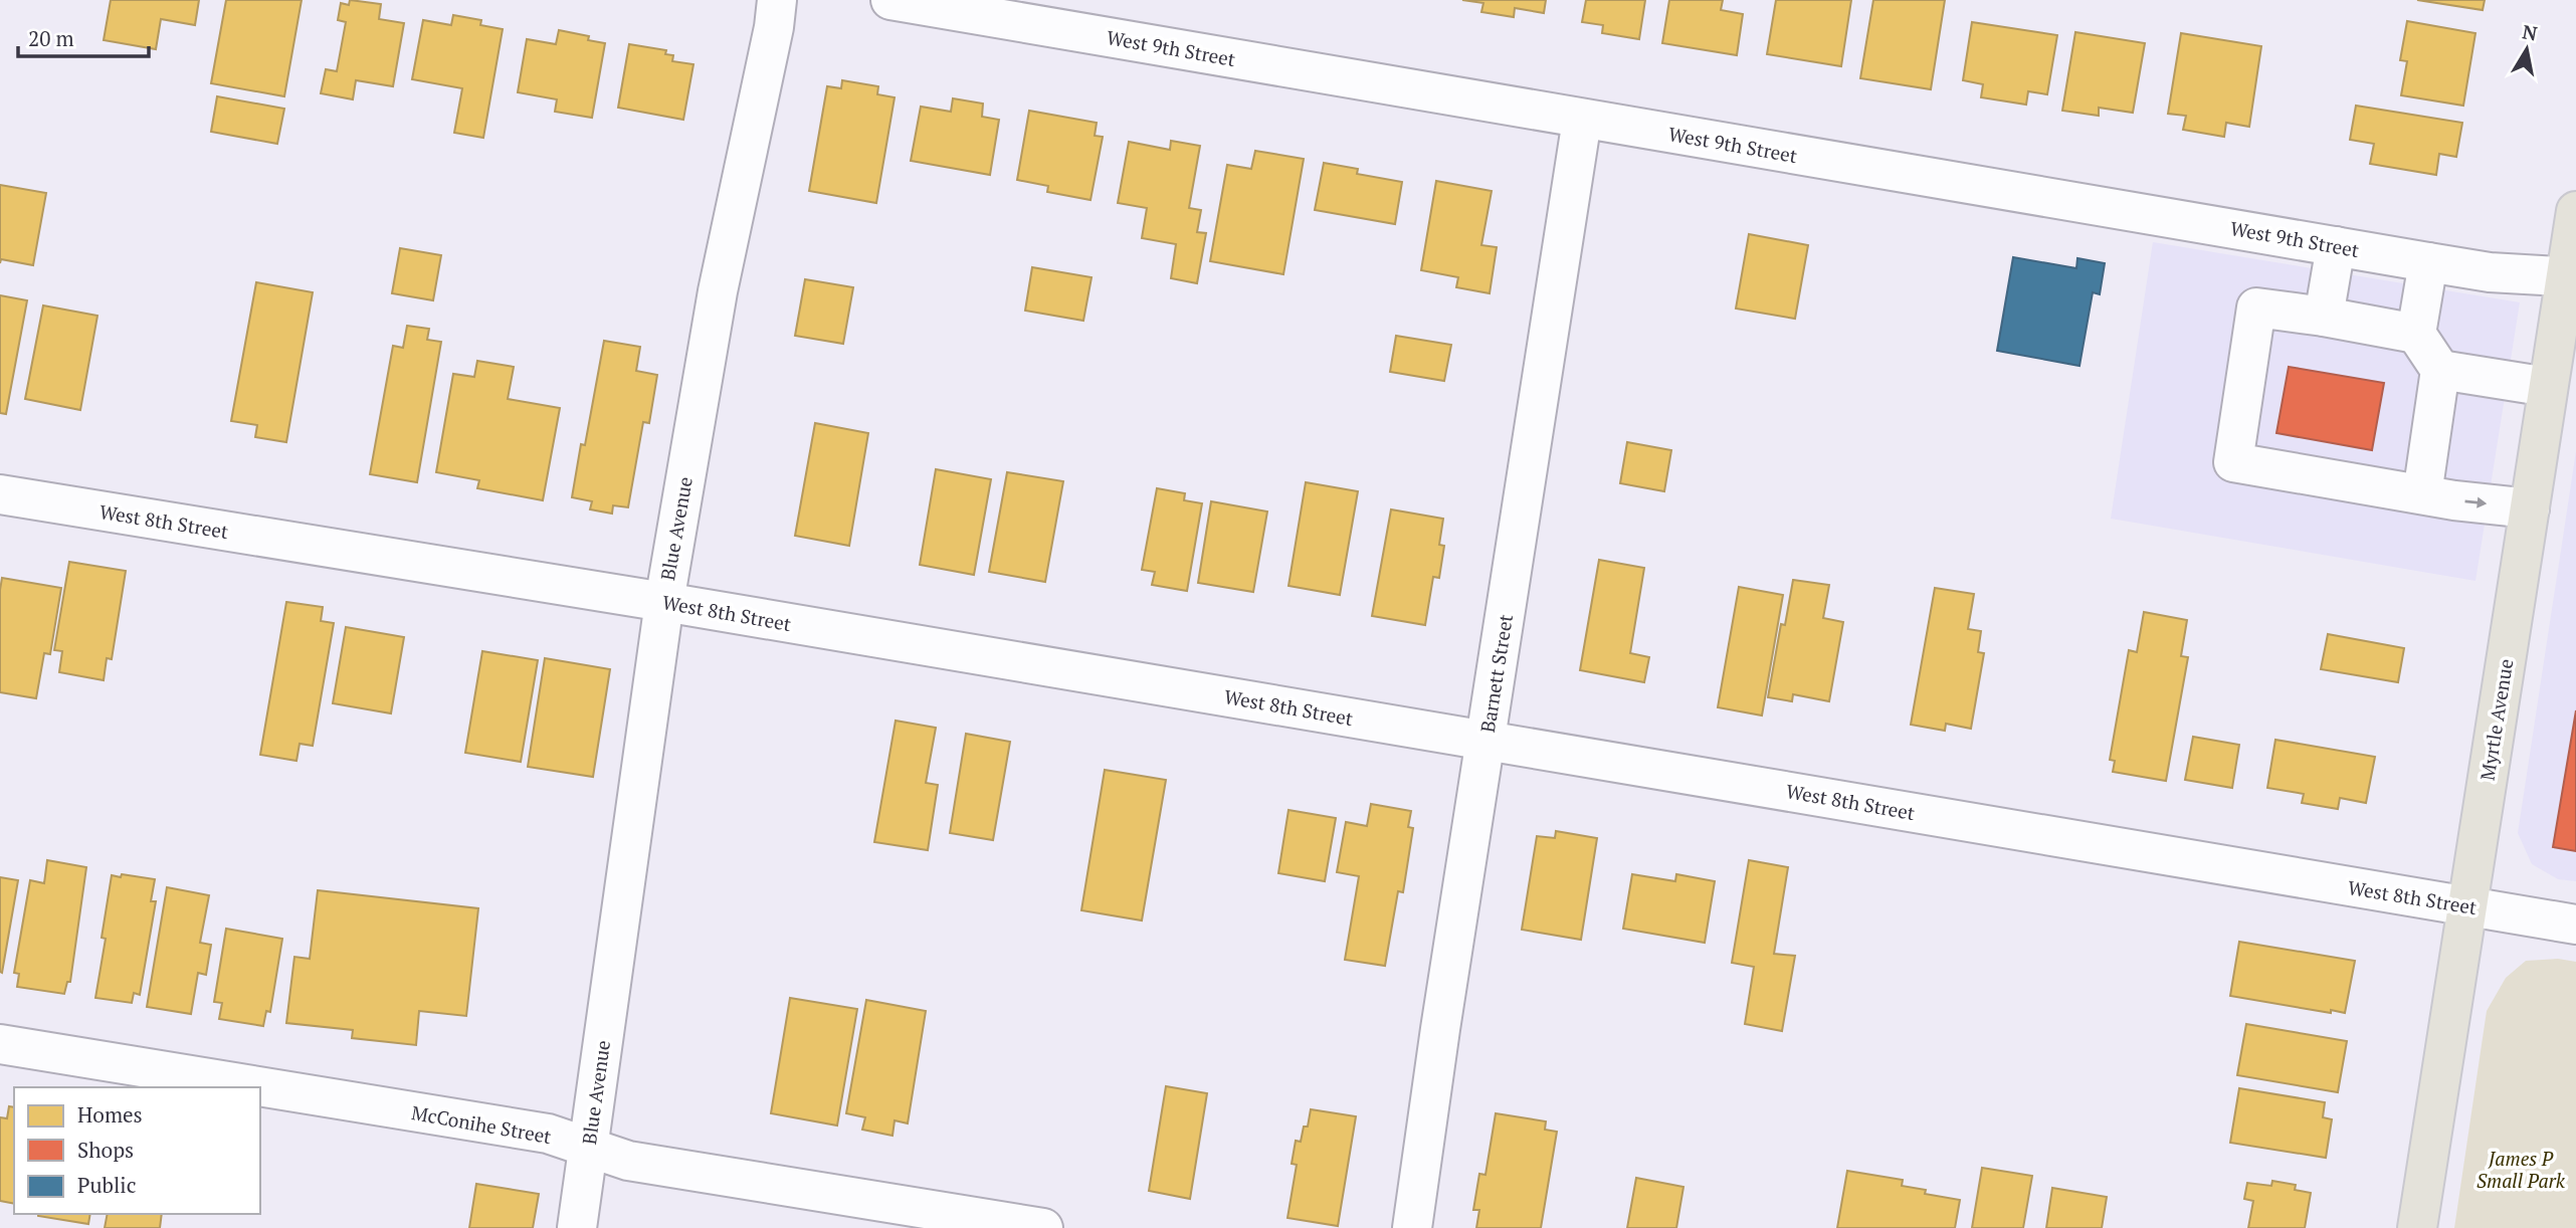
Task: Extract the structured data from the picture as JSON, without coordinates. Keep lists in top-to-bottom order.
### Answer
{
  "streets": {
    "main road": ["Myrtle Avenue"],
    "street": [
      "West 9th Street",
      "West 8th Street",
      "Blue Avenue",
      "Barnett Street",
      "McConihe Street"
    ]
  },
  "crossings": [
    ["West 9th Street", "Barnett Street"],
    ["West 9th Street", "Myrtle Avenue"],
    ["West 8th Street", "Blue Avenue"],
    ["West 8th Street", "Barnett Street"],
    ["West 8th Street", "Myrtle Avenue"],
    ["Blue Avenue", "McConihe Street"]
  ],
  "parks": ["James P Small Park"],
  "legend": ["Homes", "Shops", "Public"],
  "scale_bar": "20 m",
  "north": "top"
}
